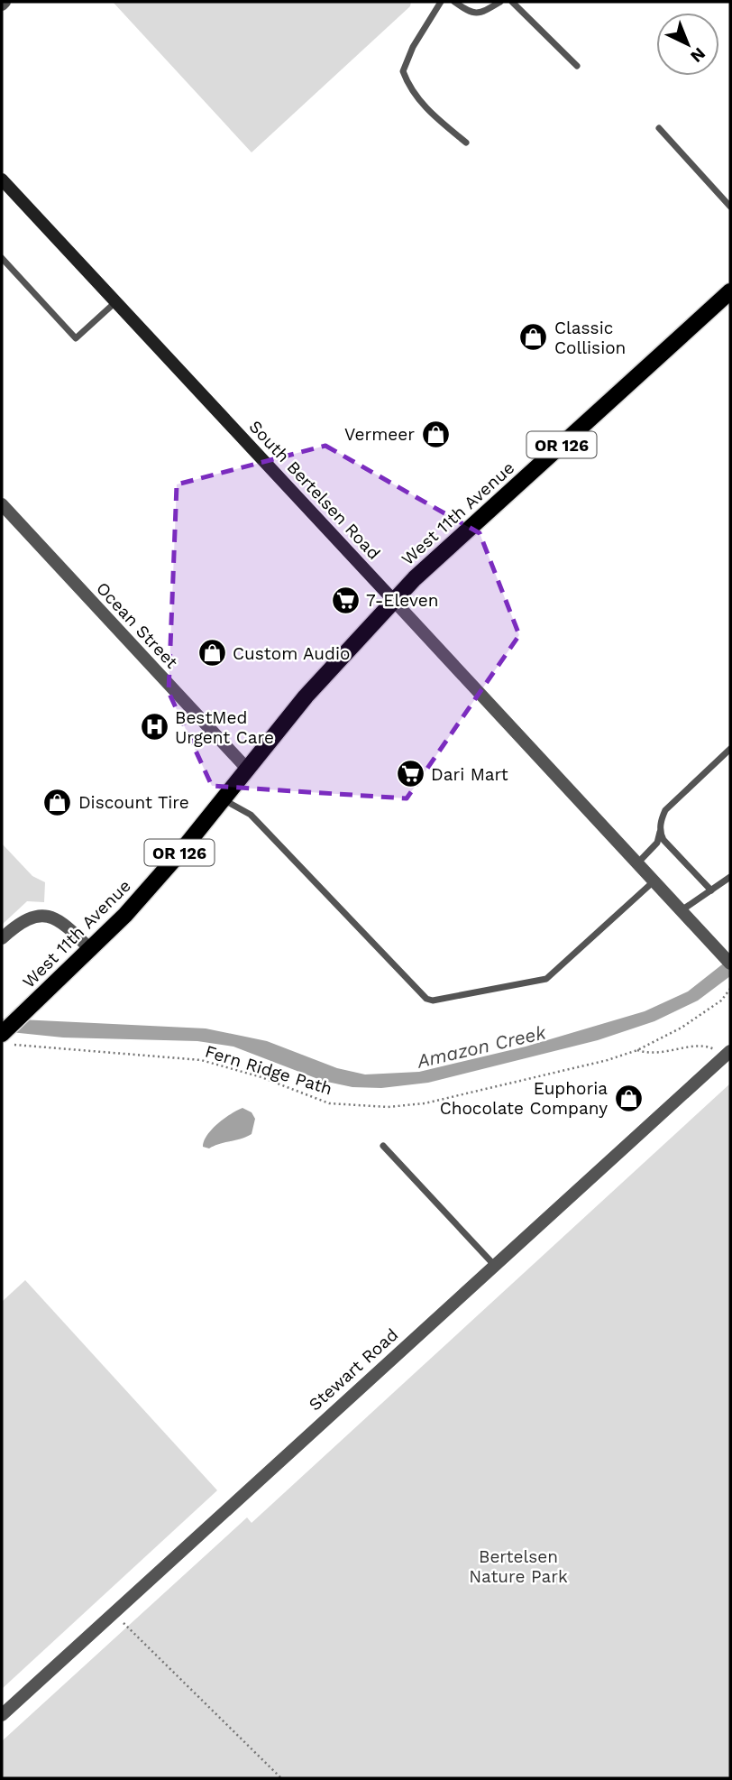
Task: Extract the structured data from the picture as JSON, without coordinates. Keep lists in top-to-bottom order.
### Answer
{
  "streets": {
    "main road": ["OR 126", "South Bertelsen Road", "West 11th Avenue"],
    "street": ["Ocean Street", "Stewart Road"],
    "path": ["Fern Ridge Path"]
  },
  "crossings": [
    ["South Bertelsen Road", "West 11th Avenue"],
    ["West 11th Avenue", "Ocean Street"]
  ],
  "water": ["Amazon Creek"],
  "parks": ["Bertelsen Nature Park"],
  "places": {
    "shop": [
      "Classic Collision",
      "Vermeer",
      "Custom Audio",
      "Discount Tire",
      "Euphoria Chocolate Company"
    ],
    "supermarket": ["7-Eleven", "Dari Mart"],
    "hospital": ["BestMed Urgent Care"]
  },
  "north": "bottom right"
}
